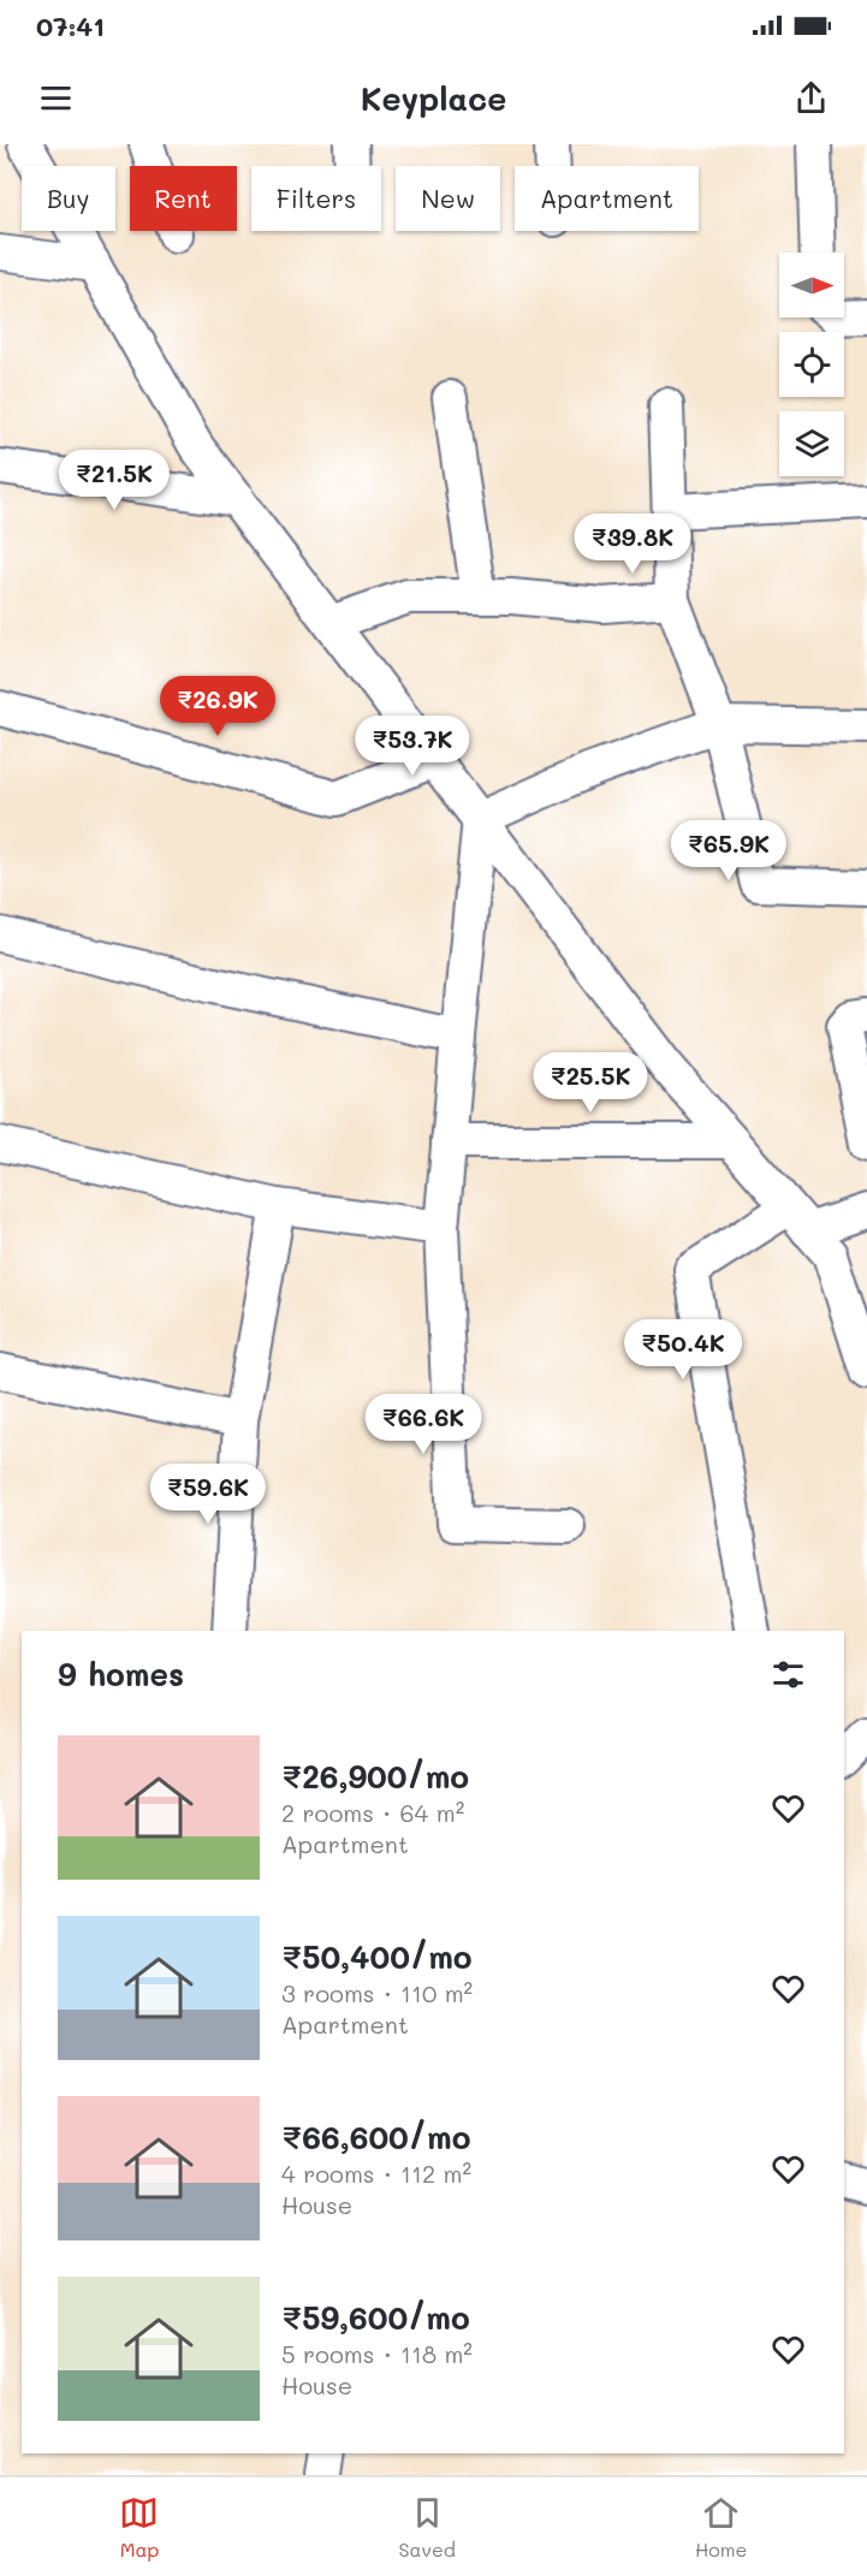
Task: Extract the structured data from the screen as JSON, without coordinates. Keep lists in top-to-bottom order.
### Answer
{
  "north": "right",
  "page": {
    "status": "07:41",
    "header": "Keyplace",
    "chip": [
      "Buy",
      "Rent",
      "Filters",
      "New",
      "Apartment"
    ],
    "price": [
      "₹21.5K",
      "₹39.8K",
      "₹26.9K",
      "₹53.7K",
      "₹65.9K",
      "₹25.5K",
      "₹50.4K",
      "₹66.6K",
      "₹59.6K"
    ],
    "heading": "9 homes",
    "list": [
      {
        "name": "₹26,900/mo",
        "note": "2 rooms · 64 m² · Apartment"
      },
      {
        "name": "₹50,400/mo",
        "note": "3 rooms · 110 m² · Apartment"
      },
      {
        "name": "₹66,600/mo",
        "note": "4 rooms · 112 m² · House"
      },
      {
        "name": "₹59,600/mo",
        "note": "5 rooms · 118 m² · House"
      }
    ],
    "tabs": ["Map", "Saved", "Home"]
  }
}
